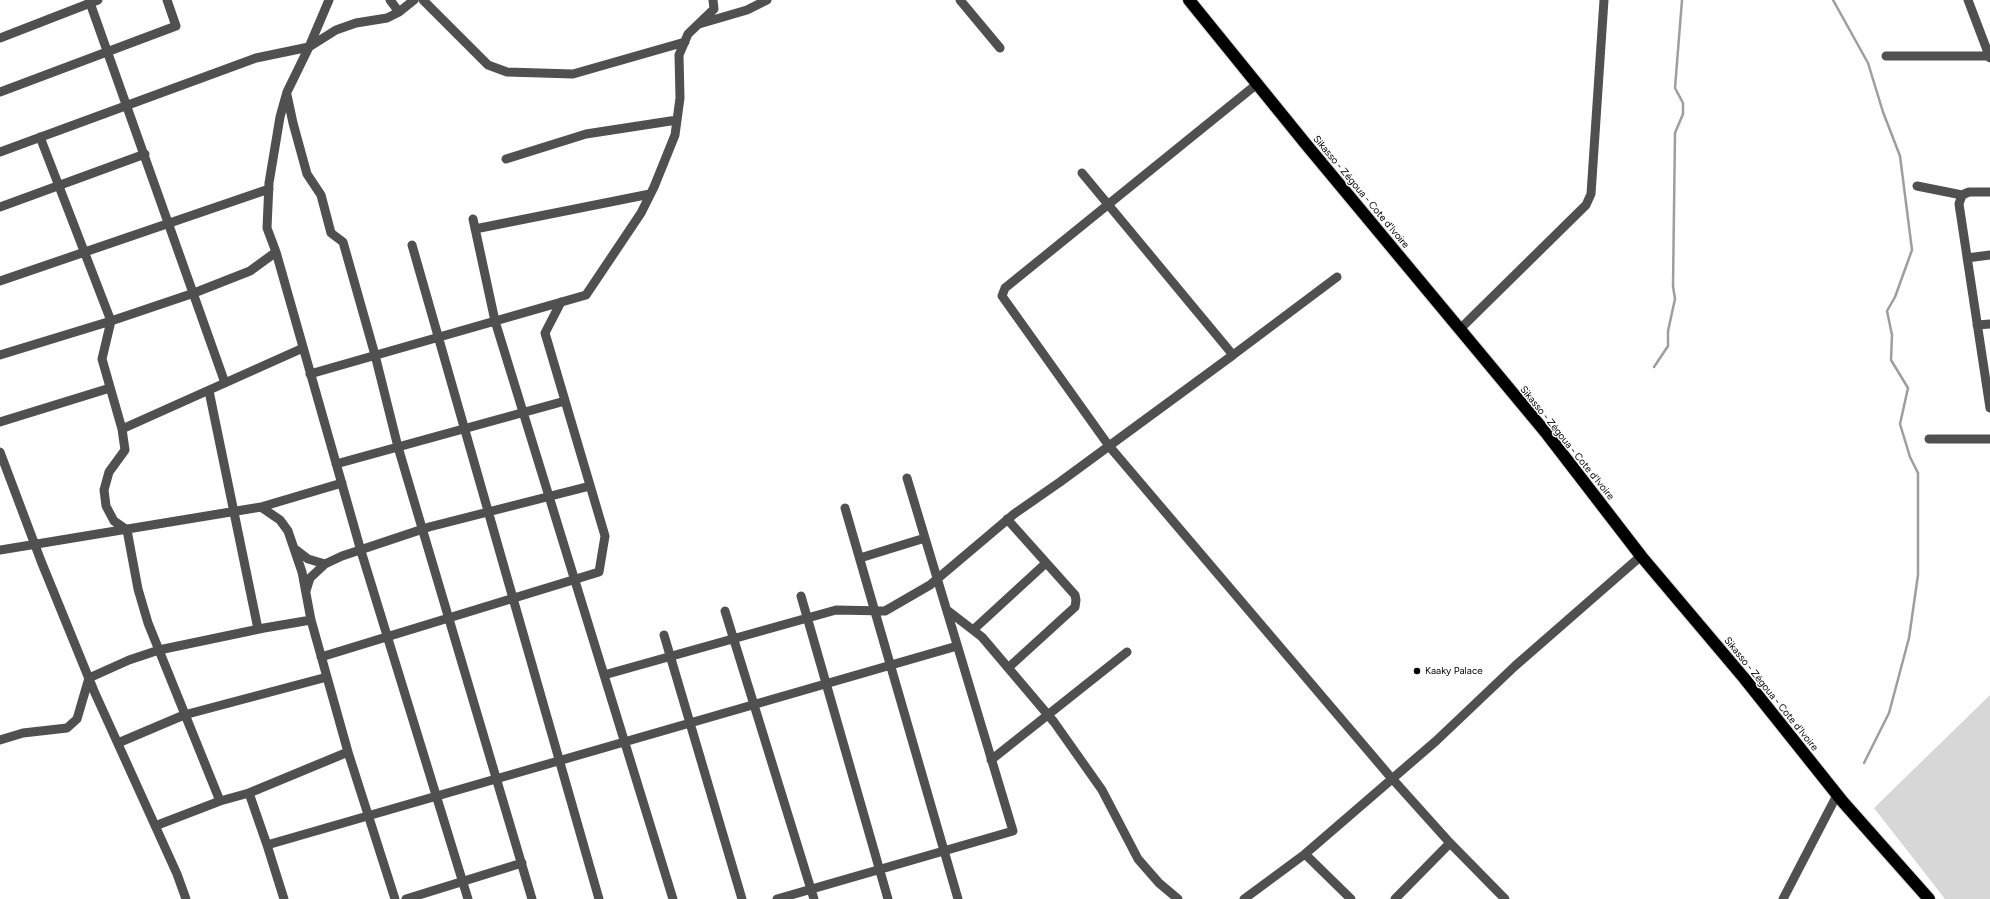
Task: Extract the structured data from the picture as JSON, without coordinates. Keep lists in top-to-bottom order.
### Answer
{
  "streets": {
    "highway": ["Sikasso - Zégoua - Cote d'Ivoire"]
  },
  "places": ["Kaaky Palace"]
}
